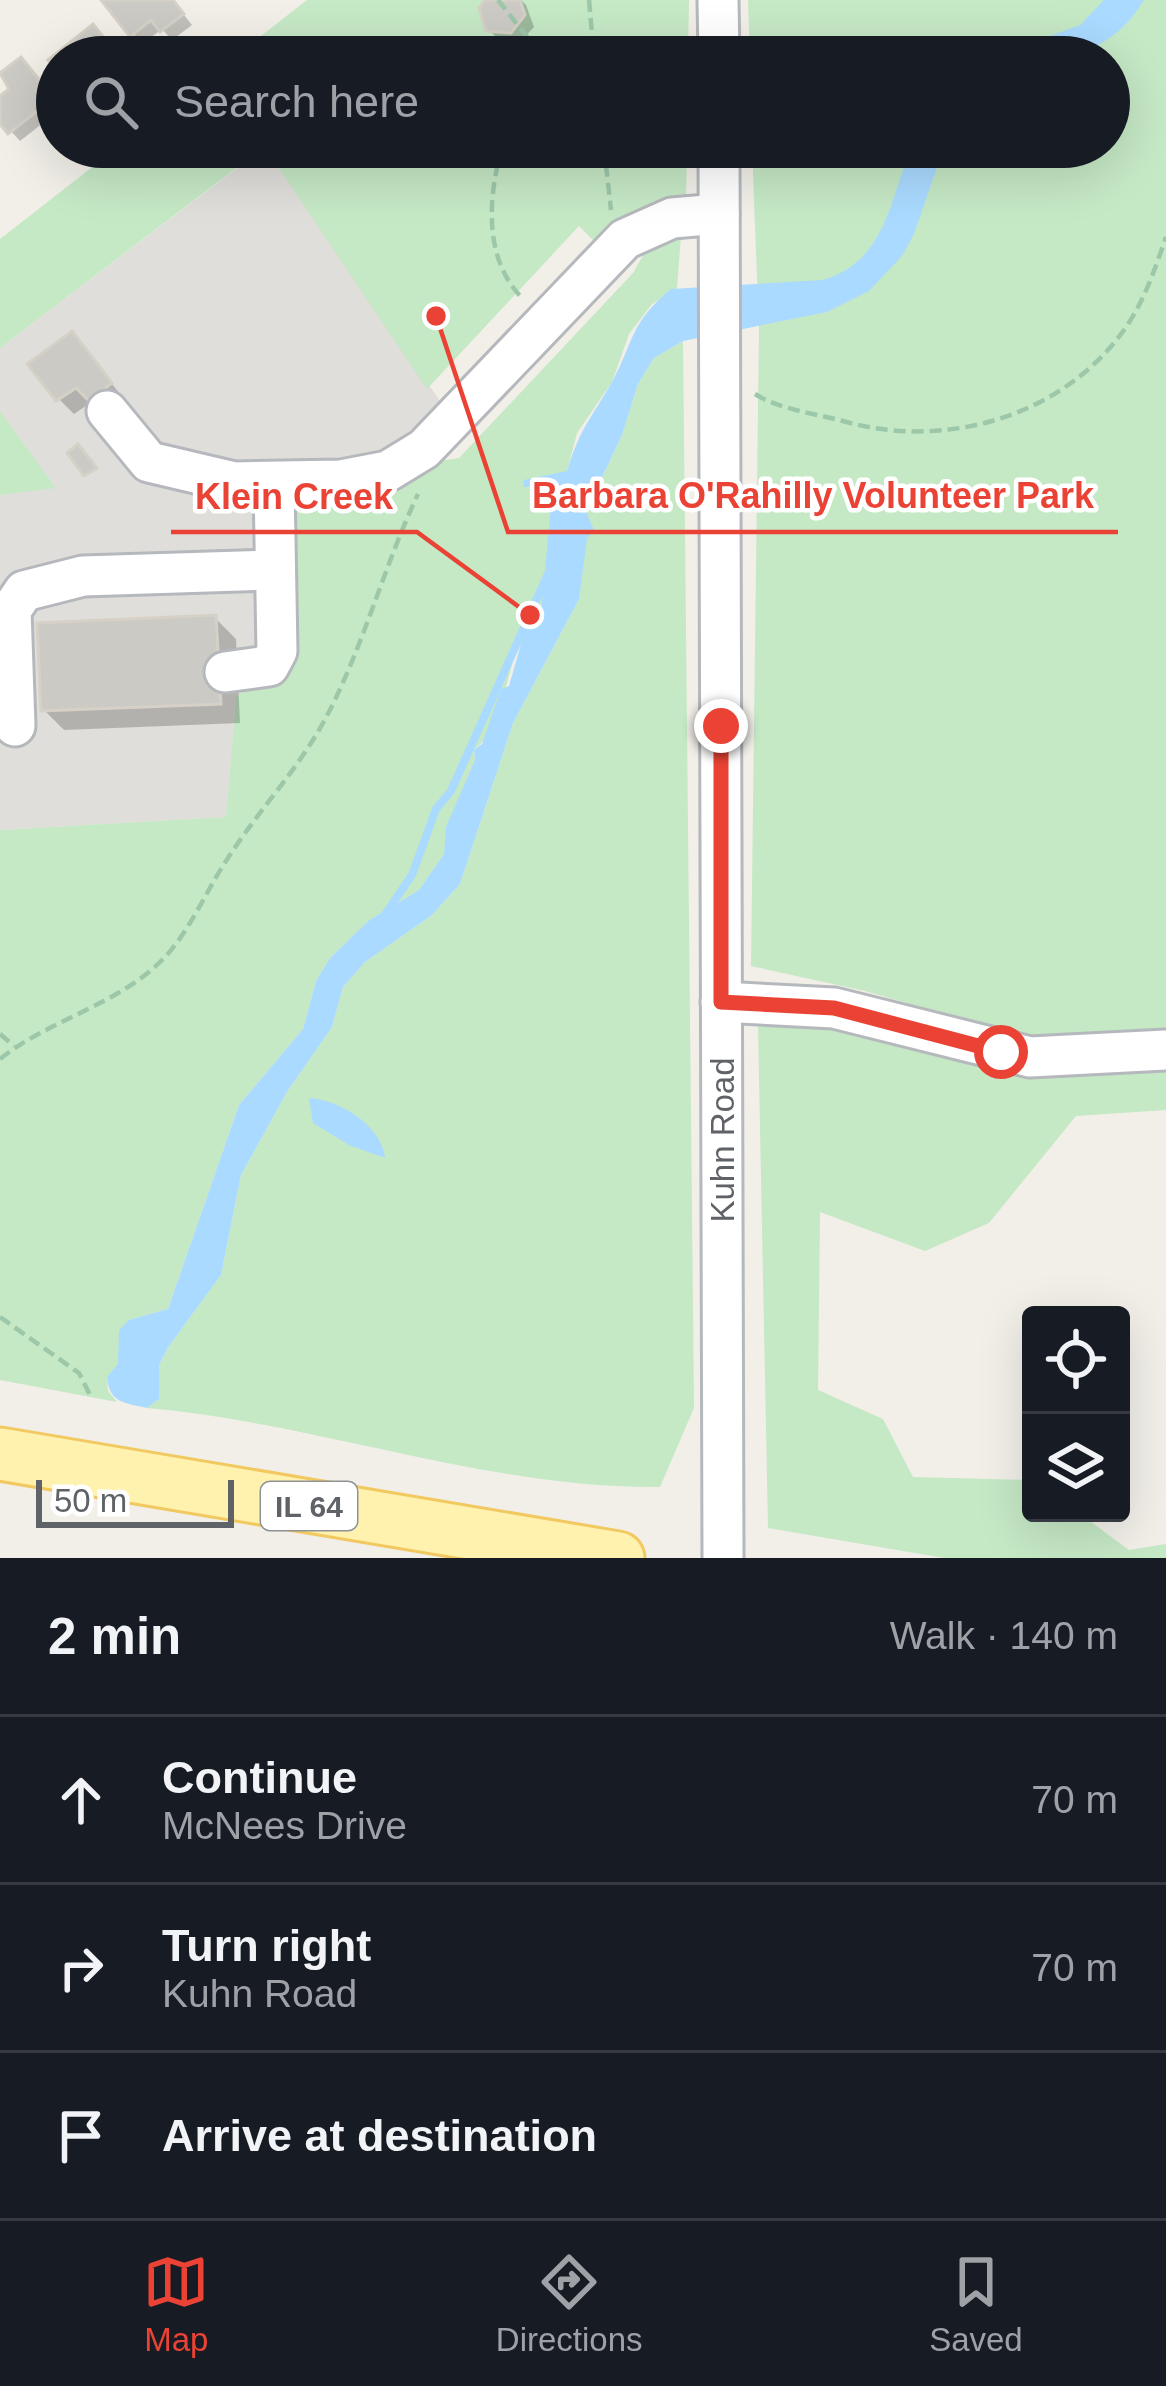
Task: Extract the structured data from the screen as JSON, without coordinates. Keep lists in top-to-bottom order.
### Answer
{
  "streets": {
    "main road": ["IL 64"],
    "street": ["Kuhn Road"]
  },
  "places": ["Barbara O'Rahilly Volunteer Park", "Klein Creek"],
  "scale_bar": "50 m",
  "page": {
    "search": "Search here",
    "scale": "50 m",
    "heading": ["2 min", "Walk · 140 m"],
    "list": [
      ["Continue", "McNees Drive", "70 m"],
      ["Turn right", "Kuhn Road", "70 m"],
      "Arrive at destination"
    ],
    "nav": ["Map", "Directions", "Saved"]
  }
}
